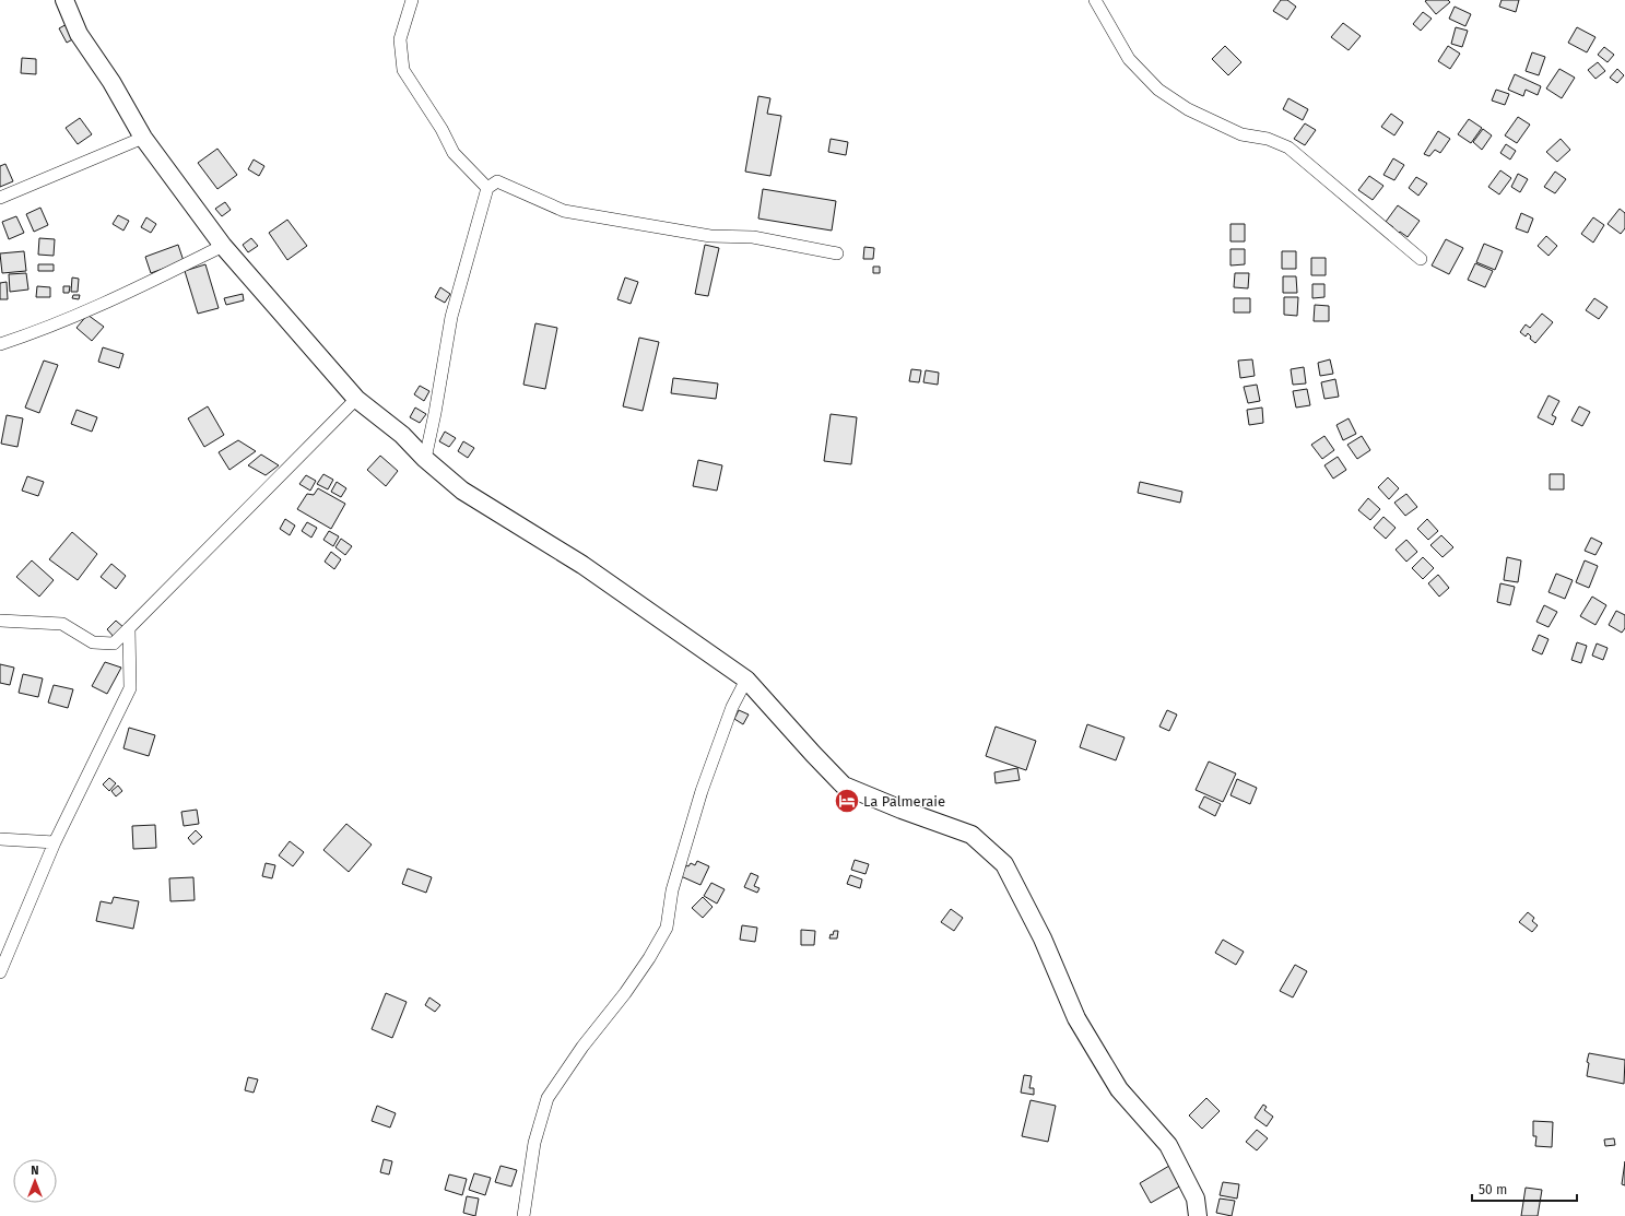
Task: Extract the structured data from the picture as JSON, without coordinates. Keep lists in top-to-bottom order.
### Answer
{
  "places": {
    "hotel": ["La Palmeraie"]
  },
  "scale_bar": "50 m",
  "north": "top"
}
